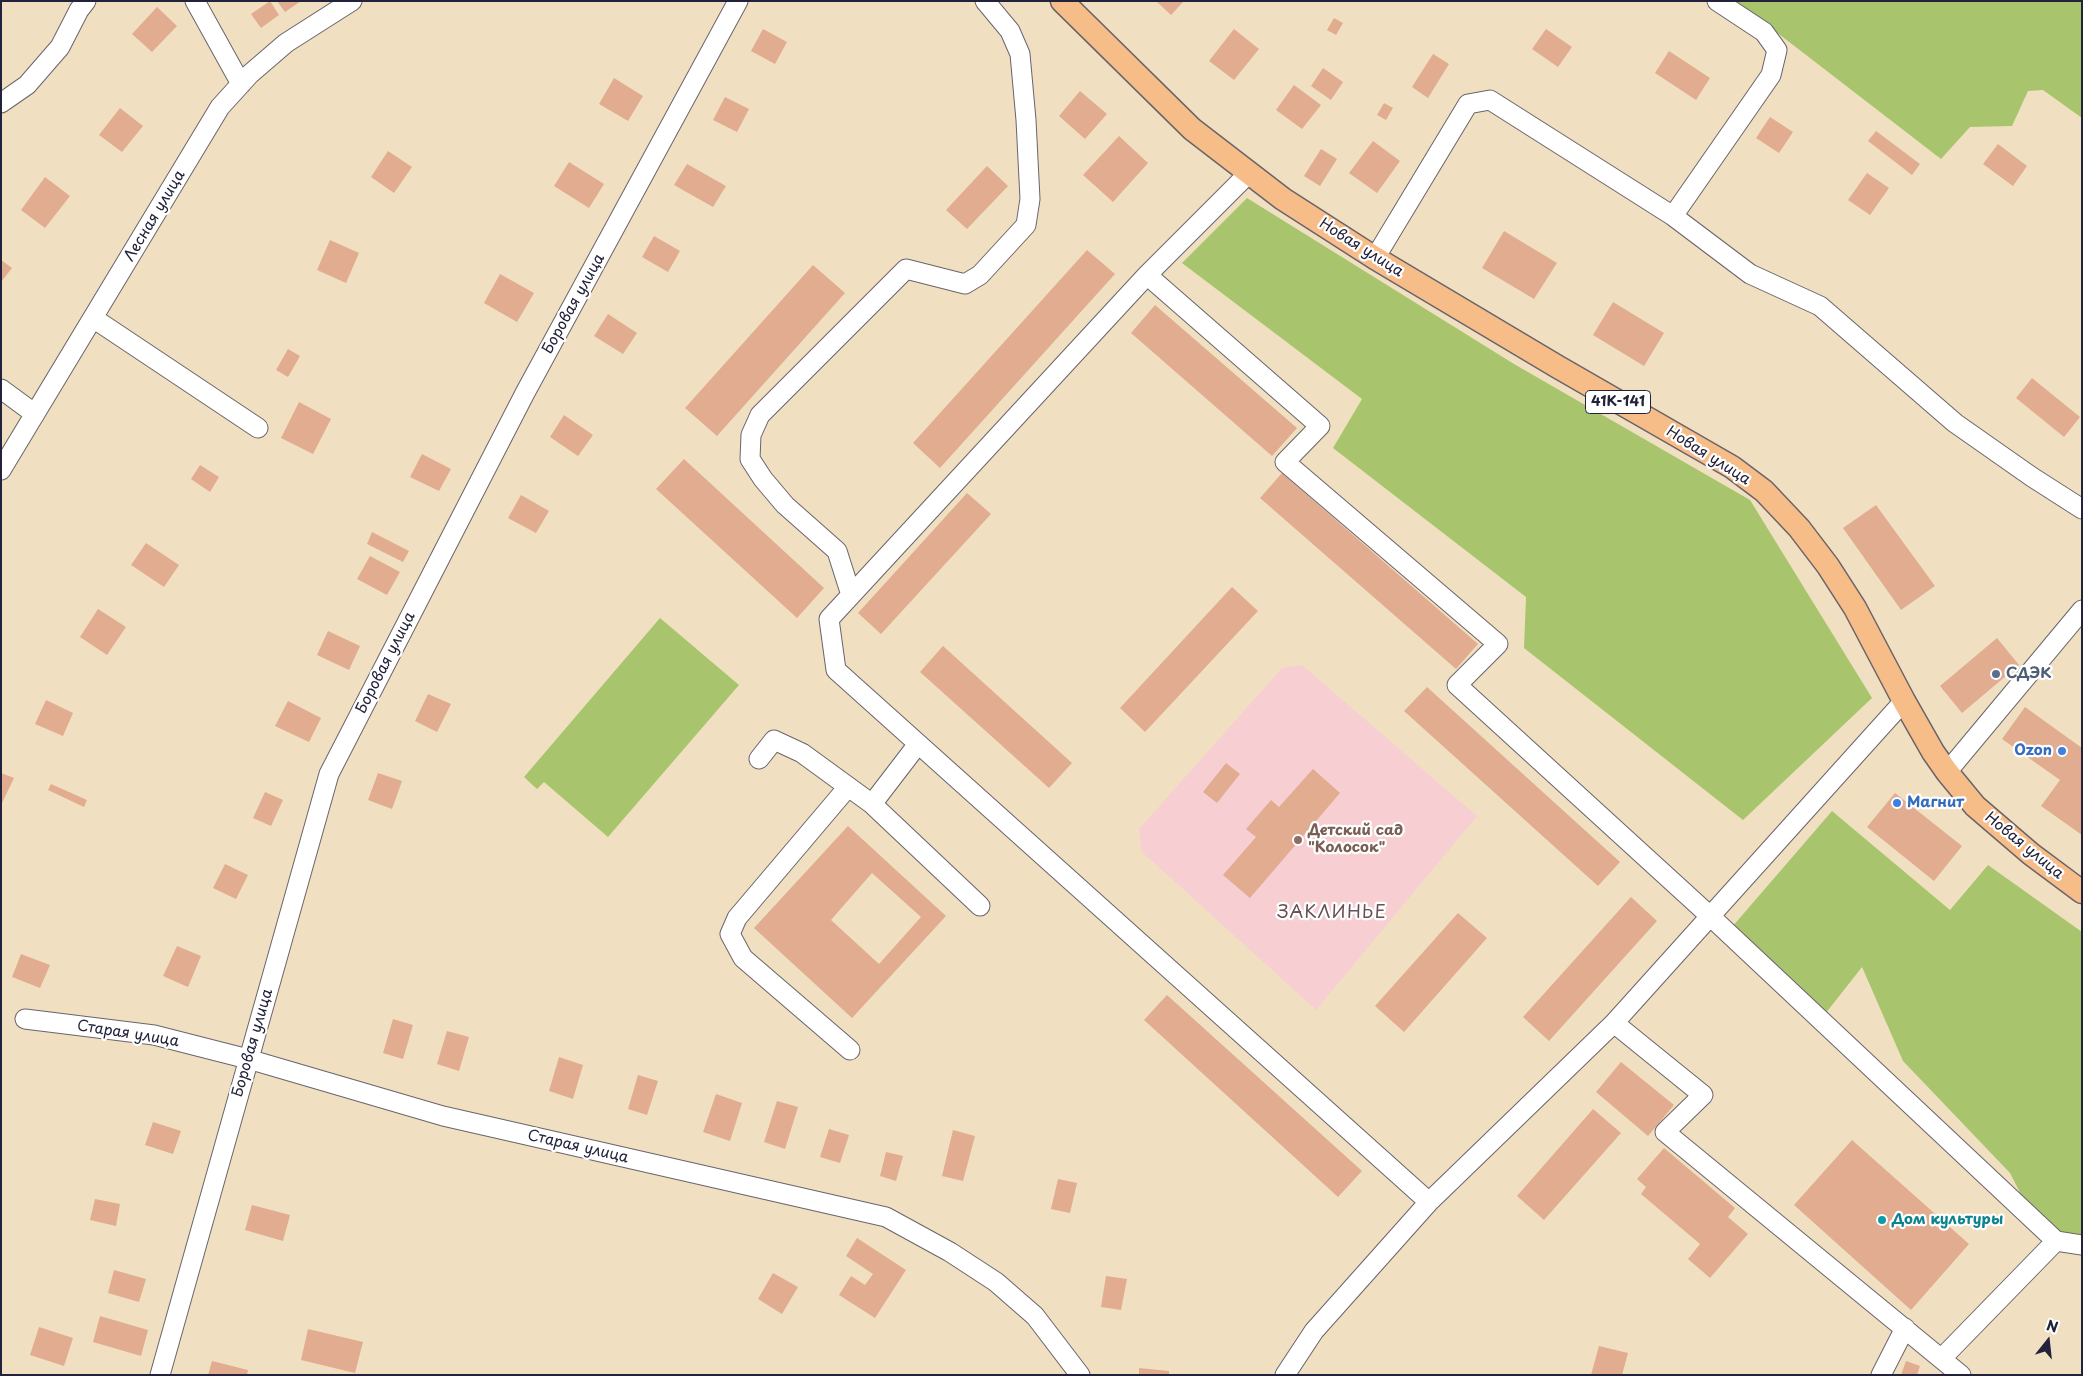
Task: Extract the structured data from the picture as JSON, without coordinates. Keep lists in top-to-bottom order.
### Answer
{
  "streets": {
    "main road": ["Новая улица", "41К-141"],
    "street": ["Лесная улица", "Боровая улица", "Старая улица"]
  },
  "crossings": [
    ["Боровая улица", "Старая улица"]
  ],
  "districts": ["ЗАКЛИНЬЕ"],
  "places": [
    "СДЭК",
    "Ozon",
    "Магнит",
    "Детский сад \"Колосок\"",
    "Дом культуры"
  ],
  "north": "top"
}
